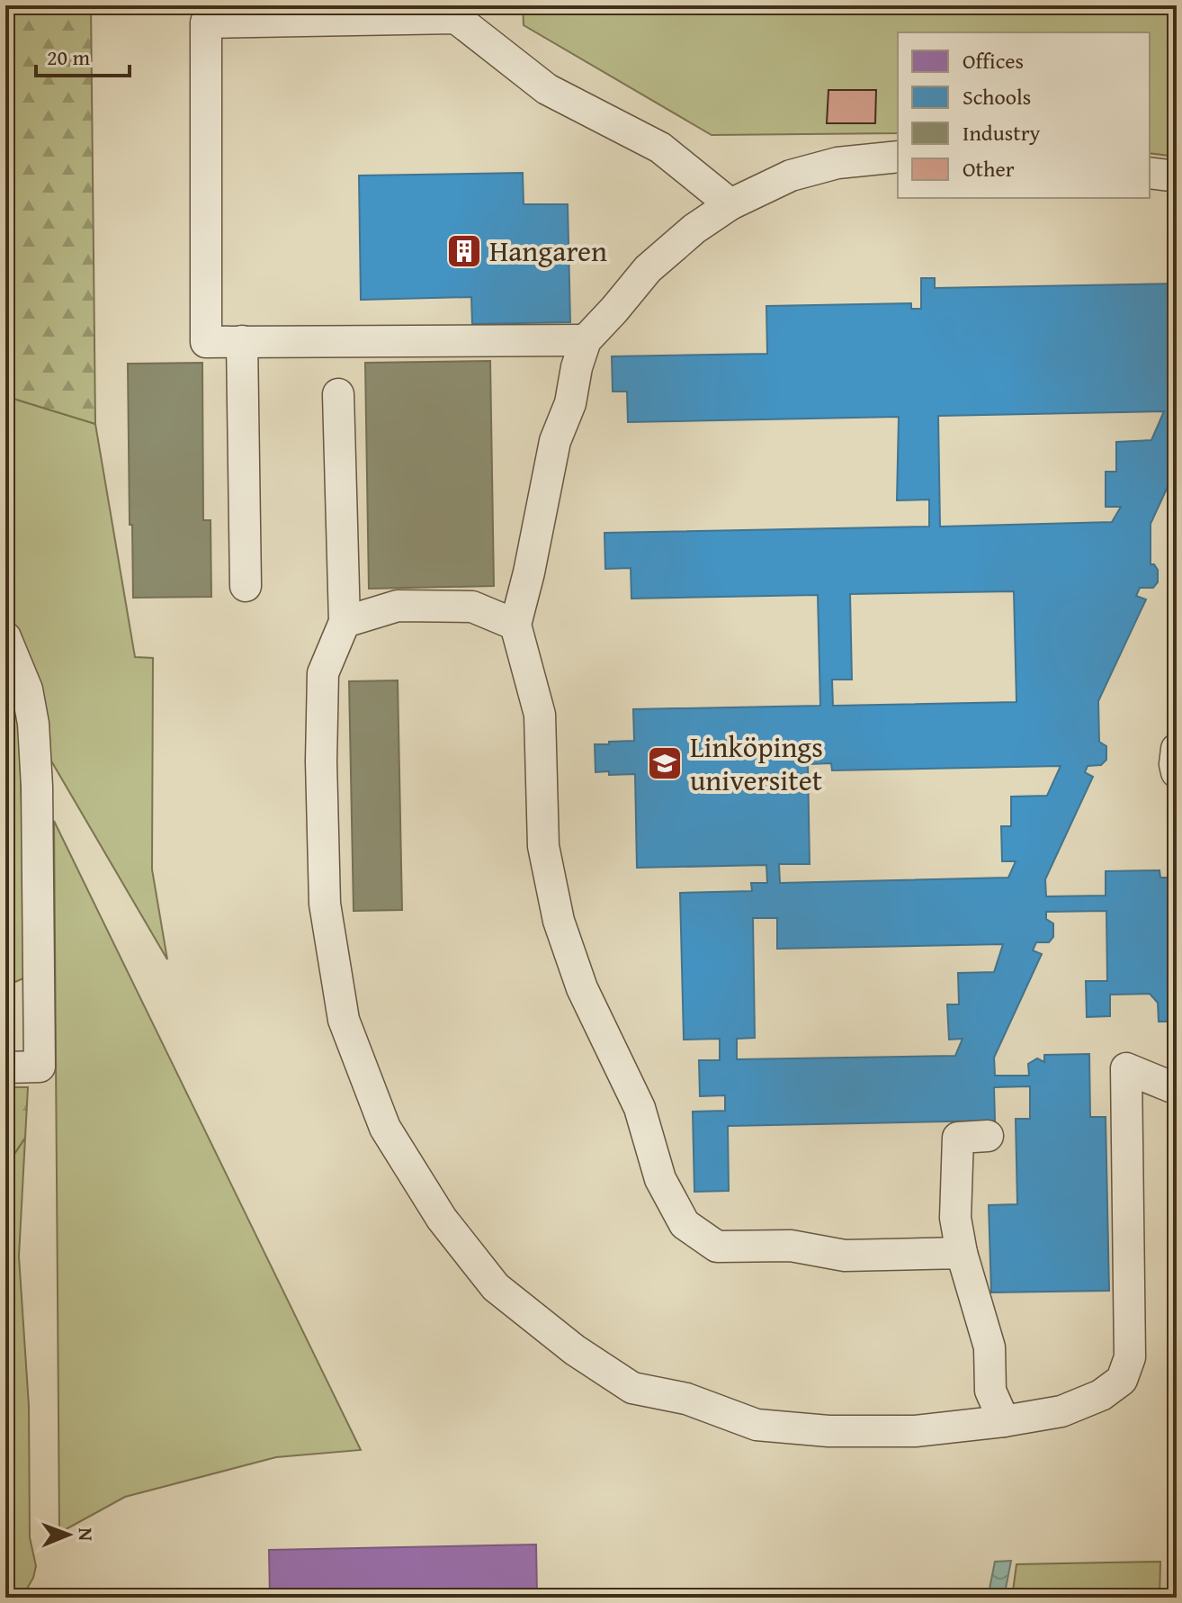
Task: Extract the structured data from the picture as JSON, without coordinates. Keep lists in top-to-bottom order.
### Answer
{
  "places": {
    "building": ["Hangaren"],
    "school or university": ["Linköpings universitet"]
  },
  "legend": [
    "Offices",
    "Schools",
    "Industry",
    "Other"
  ],
  "scale_bar": "20 m",
  "north": "right"
}
